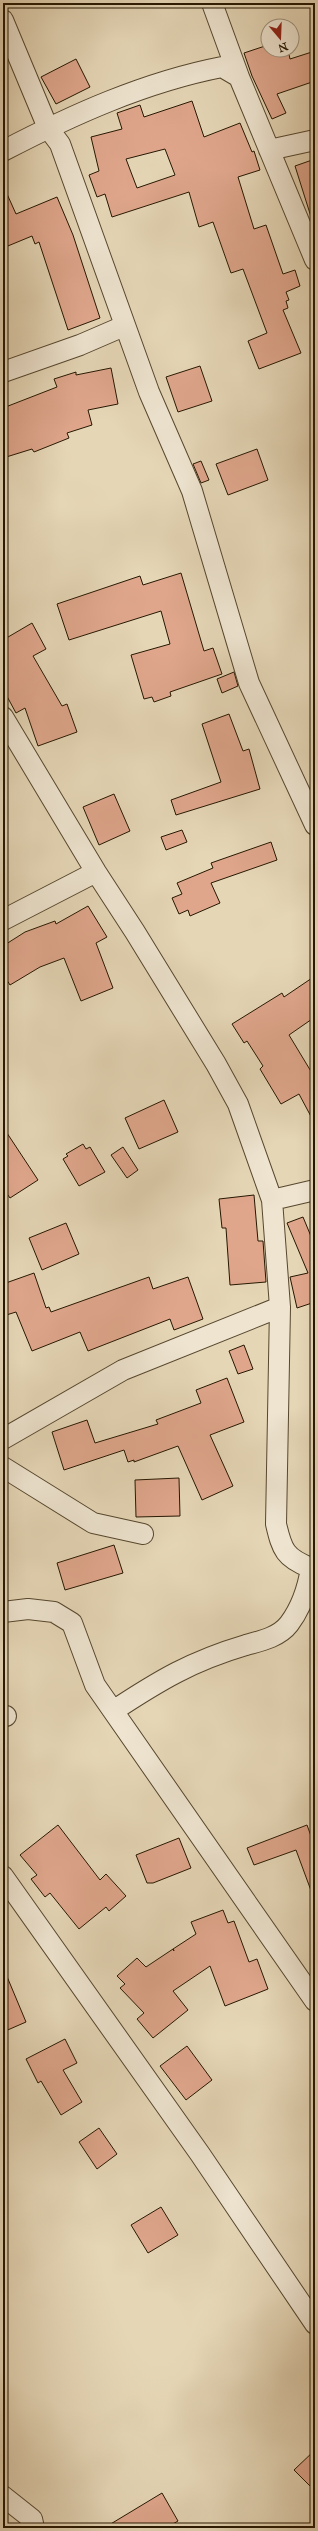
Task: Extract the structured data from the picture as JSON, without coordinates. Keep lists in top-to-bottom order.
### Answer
{
  "north": "bottom"
}
